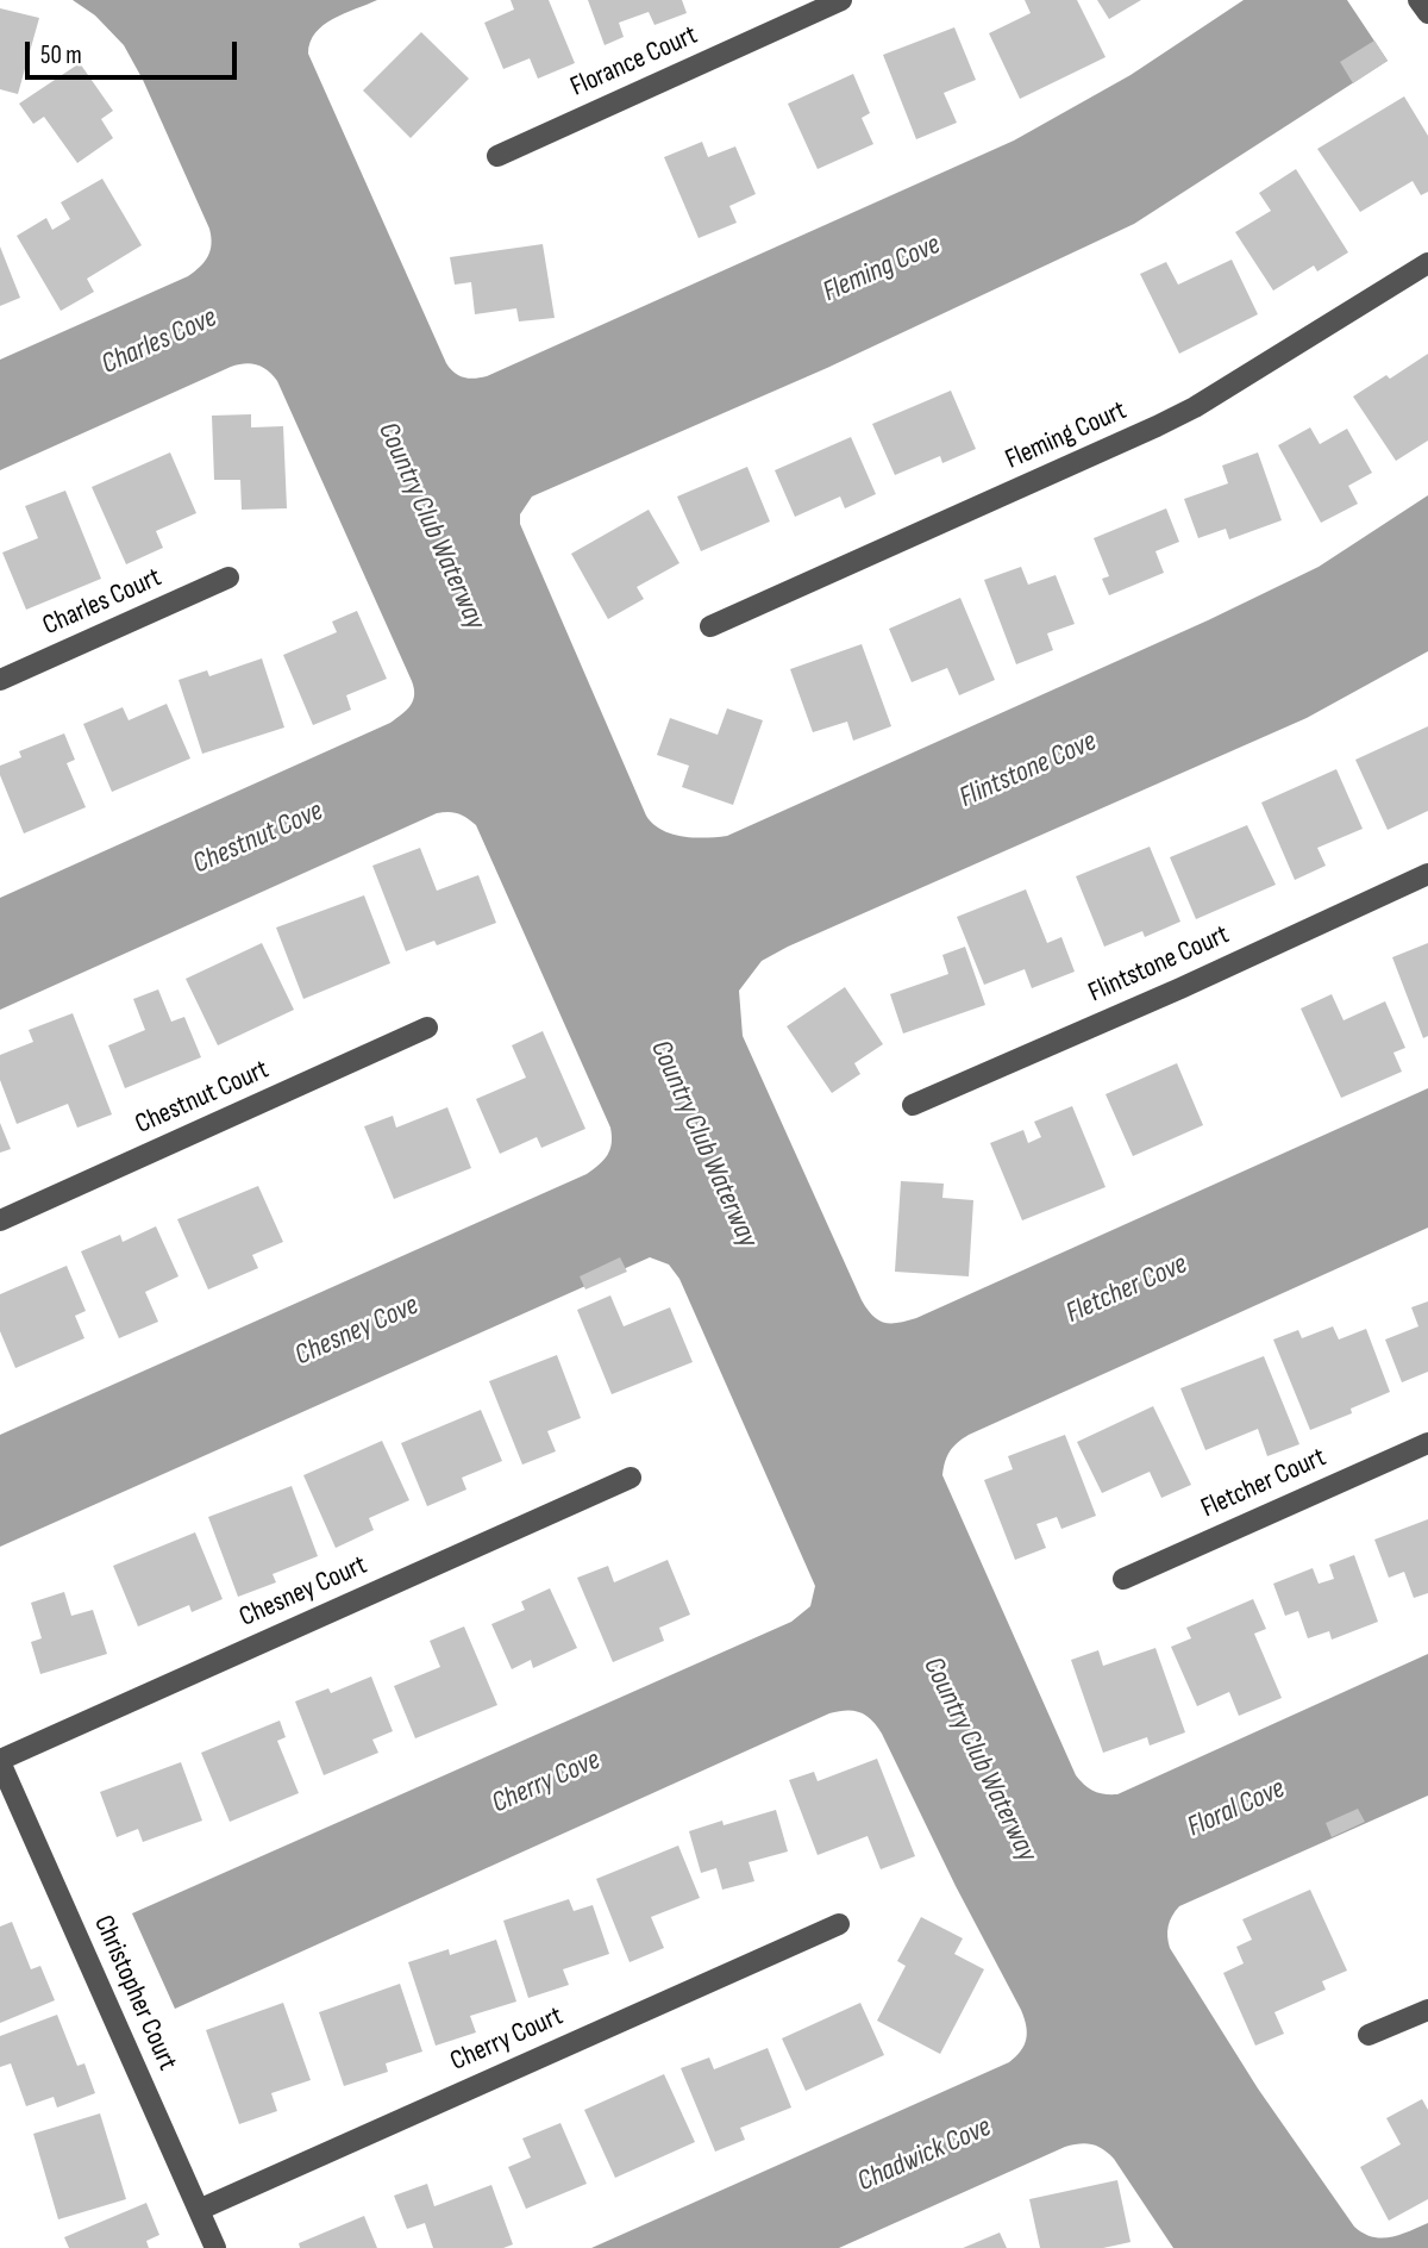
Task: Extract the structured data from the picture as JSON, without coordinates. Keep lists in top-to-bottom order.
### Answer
{
  "streets": {
    "street": [
      "Florance Court",
      "Fleming Court",
      "Charles Court",
      "Flintstone Court",
      "Chestnut Court",
      "Fletcher Court",
      "Chesney Court",
      "Christopher Court",
      "Cherry Court"
    ]
  },
  "crossings": [
    ["Chesney Court", "Christopher Court"],
    ["Christopher Court", "Cherry Court"]
  ],
  "water": [
    "Fleming Cove",
    "Charles Cove",
    "Country Club Waterway",
    "Flintstone Cove",
    "Chestnut Cove",
    "Fletcher Cove",
    "Chesney Cove",
    "Cherry Cove",
    "Floral Cove",
    "Chadwick Cove"
  ],
  "scale_bar": "50 m"
}
